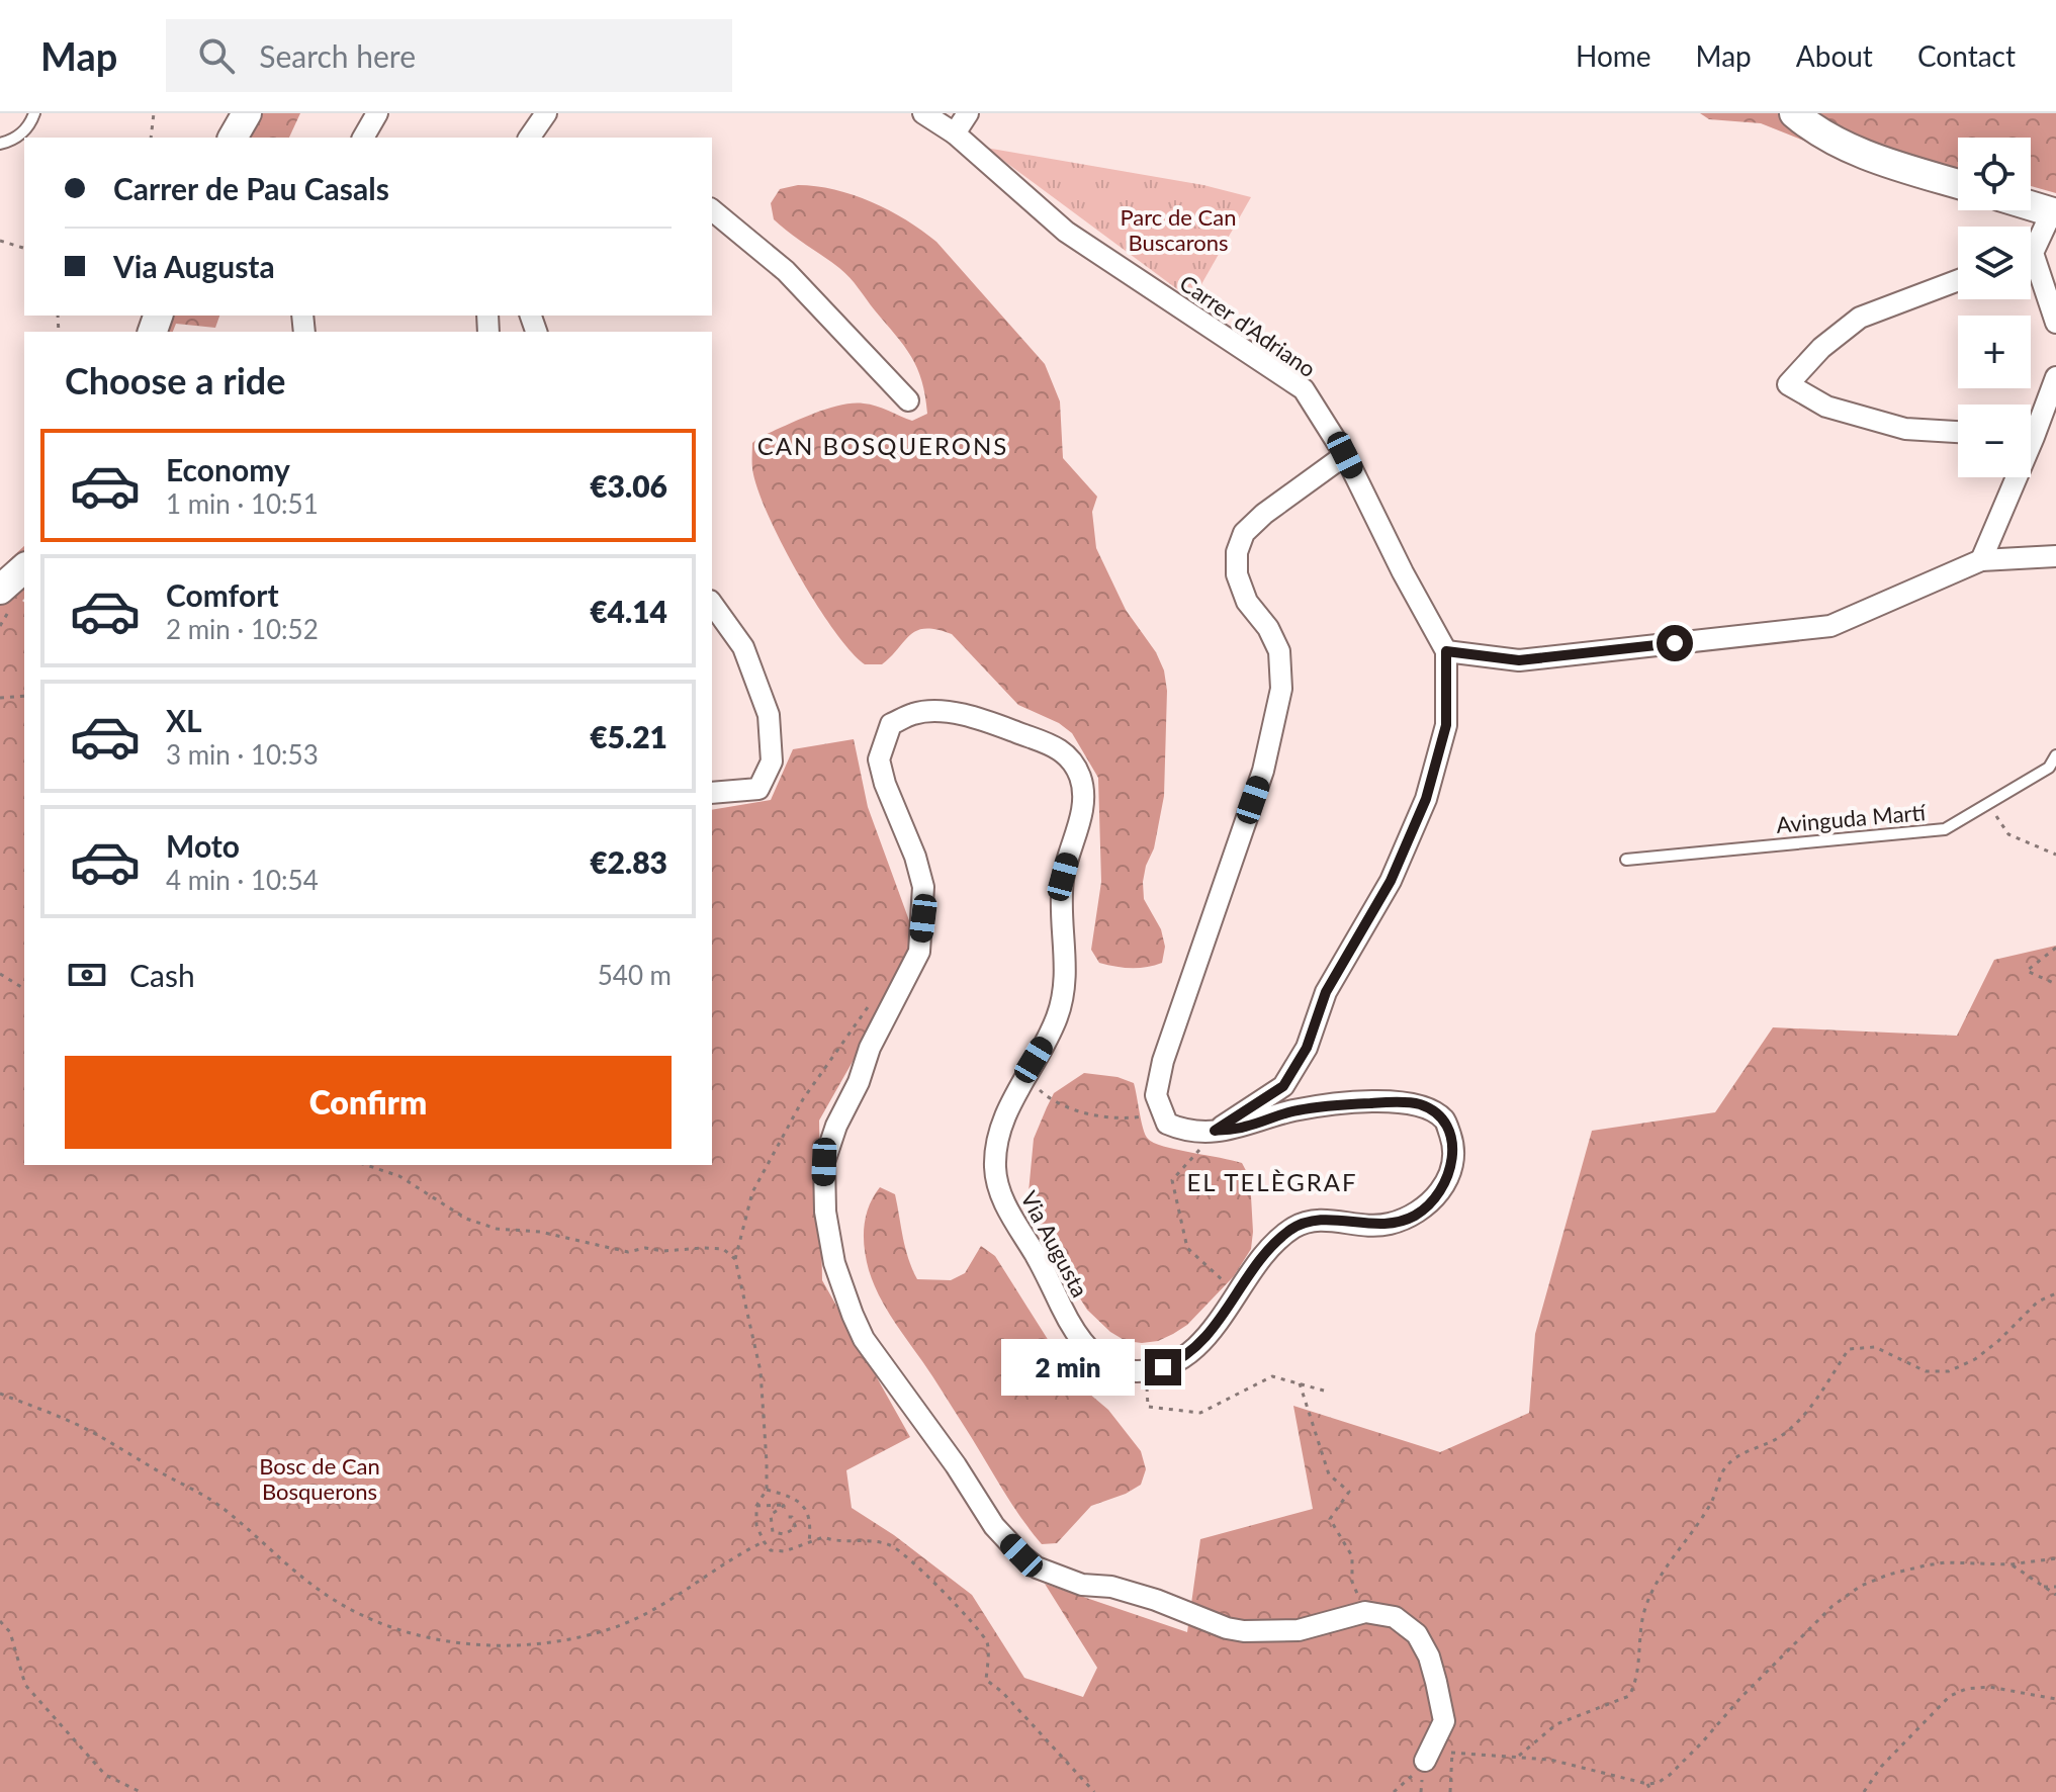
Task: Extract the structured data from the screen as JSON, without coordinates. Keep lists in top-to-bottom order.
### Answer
{
  "streets": {
    "street": ["Carrer d'Adriano", "Via Augusta"],
    "lane": ["Avinguda Martí"]
  },
  "districts": ["CAN BOSQUERONS", "EL TELÈGRAF"],
  "parks": ["Parc de Can Buscarons", "Bosc de Can Bosquerons"],
  "page": {
    "header": "Map",
    "search": "Search here",
    "nav": [
      "Home",
      "Map",
      "About",
      "Contact"
    ],
    "map_buttons": ["+", "−"],
    "banner": ["Carrer de Pau Casals", "Via Augusta"],
    "heading": "Choose a ride",
    "list": [
      {
        "name": "Economy",
        "note": "1 min · 10:51",
        "value": "€3.06"
      },
      {
        "name": "Comfort",
        "note": "2 min · 10:52",
        "value": "€4.14"
      },
      {
        "name": "XL",
        "note": "3 min · 10:53",
        "value": "€5.21"
      },
      {
        "name": "Moto",
        "note": "4 min · 10:54",
        "value": "€2.83"
      }
    ],
    "pay": ["Cash", "540 m"],
    "buttons": "Confirm",
    "bubble": "2 min"
  }
}
